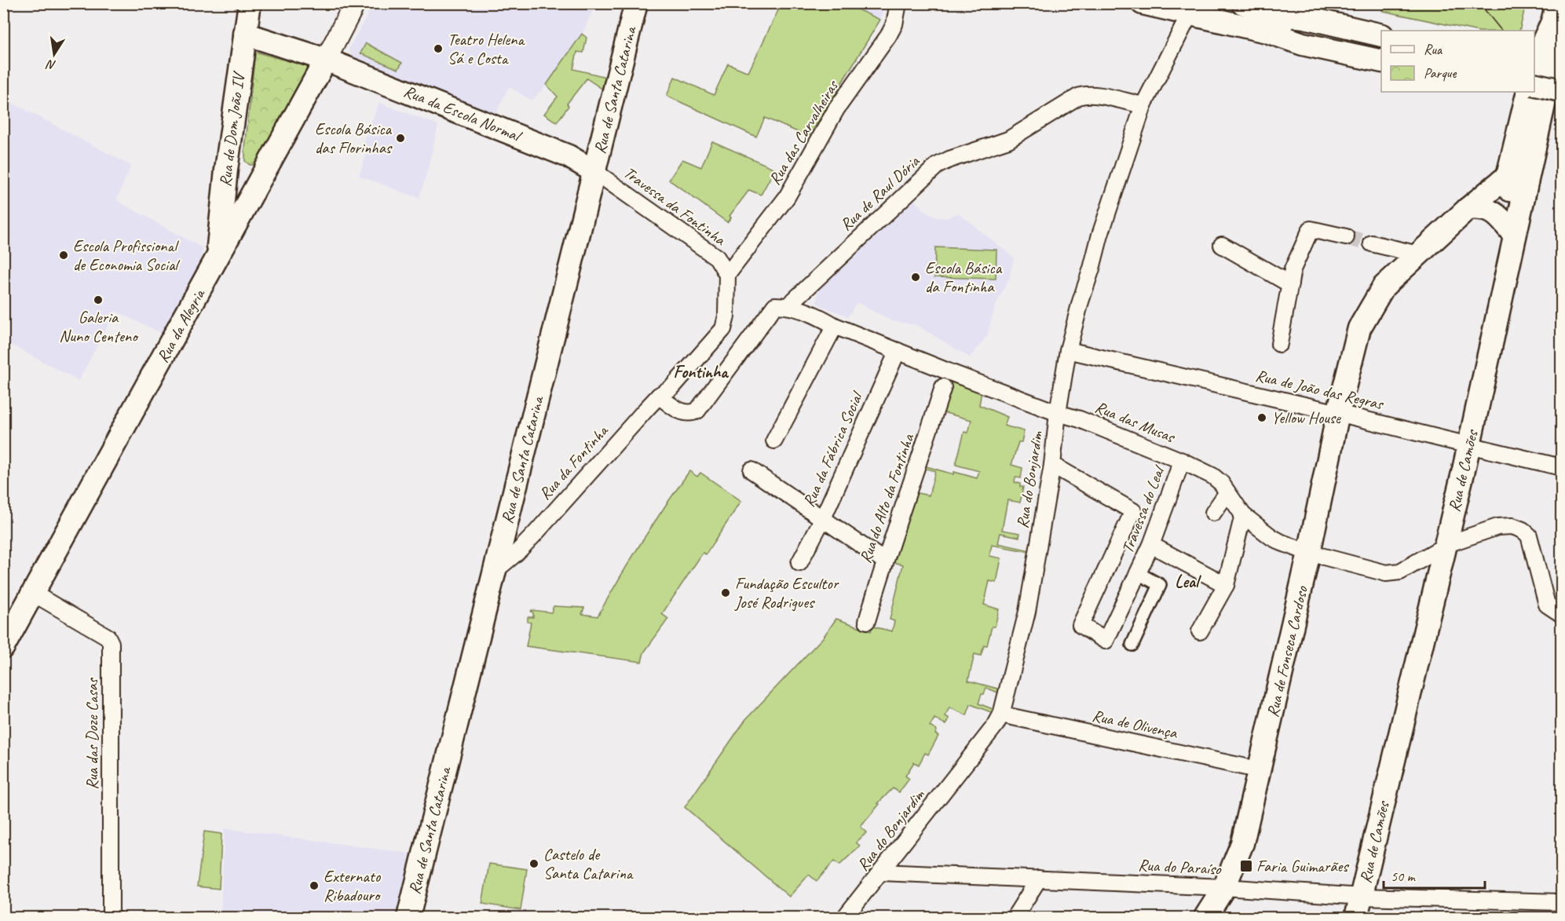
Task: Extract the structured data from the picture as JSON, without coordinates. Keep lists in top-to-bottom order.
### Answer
{
  "streets": {
    "main road": [
      "Rua de Santa Catarina",
      "Rua da Escola Normal",
      "Rua de Dom João IV",
      "Rua da Alegria",
      "Rua de Camões",
      "Rua de Fonseca Cardoso"
    ],
    "street": [
      "Rua das Carvalheiras",
      "Rua de Raul Dória",
      "Travessa da Fontinha",
      "Rua de João das Regras",
      "Rua das Musas",
      "Rua da Fábrica Social",
      "Rua da Fontinha",
      "Rua do Bonjardim",
      "Rua do Alto da Fontinha",
      "Travessa do Leal",
      "Rua de Olivença",
      "Rua das Doze Casas",
      "Rua do Paraíso"
    ]
  },
  "crossings": [
    ["Rua de Santa Catarina", "Rua da Escola Normal"],
    ["Rua de Santa Catarina", "Travessa da Fontinha"],
    ["Rua de Santa Catarina", "Rua da Fontinha"],
    ["Rua da Escola Normal", "Rua de Dom João IV"],
    ["Rua da Escola Normal", "Travessa da Fontinha"],
    ["Rua da Escola Normal", "Rua da Alegria"],
    ["Rua de Dom João IV", "Rua da Alegria"],
    ["Rua das Carvalheiras", "Travessa da Fontinha"],
    ["Rua das Carvalheiras", "Rua da Fontinha"],
    ["Rua de Raul Dória", "Rua das Musas"],
    ["Rua de Raul Dória", "Rua do Bonjardim"],
    ["Travessa da Fontinha", "Rua da Fontinha"],
    ["Rua da Alegria", "Rua das Doze Casas"],
    ["Rua de João das Regras", "Rua de Camões"],
    ["Rua de João das Regras", "Rua do Bonjardim"],
    ["Rua de João das Regras", "Rua de Fonseca Cardoso"],
    ["Rua das Musas", "Rua da Fábrica Social"],
    ["Rua das Musas", "Rua de Camões"],
    ["Rua das Musas", "Rua do Bonjardim"],
    ["Rua das Musas", "Travessa do Leal"],
    ["Rua das Musas", "Rua de Fonseca Cardoso"],
    ["Rua de Camões", "Rua de Fonseca Cardoso"],
    ["Rua de Camões", "Rua do Paraíso"],
    ["Rua do Bonjardim", "Travessa do Leal"],
    ["Rua do Bonjardim", "Rua de Olivença"],
    ["Rua do Bonjardim", "Rua do Paraíso"],
    ["Rua de Fonseca Cardoso", "Rua de Olivença"],
    ["Rua de Fonseca Cardoso", "Rua do Paraíso"]
  ],
  "districts": ["Fontinha", "Leal"],
  "places": {
    "other": [
      "Teatro Helena Sá e Costa",
      "Escola Básica das Florinhas",
      "Escola Profissional de Economia Social",
      "Escola Básica da Fontinha",
      "Galeria Nuno Centeno",
      "Yellow House",
      "Fundação Escultor José Rodrigues",
      "Castelo de Santa Catarina",
      "Externato Ribadouro"
    ],
    "transit": ["Faria Guimarães"]
  },
  "legend": ["Rua", "Parque"],
  "scale_bar": "50 m",
  "north": "bottom"
}
